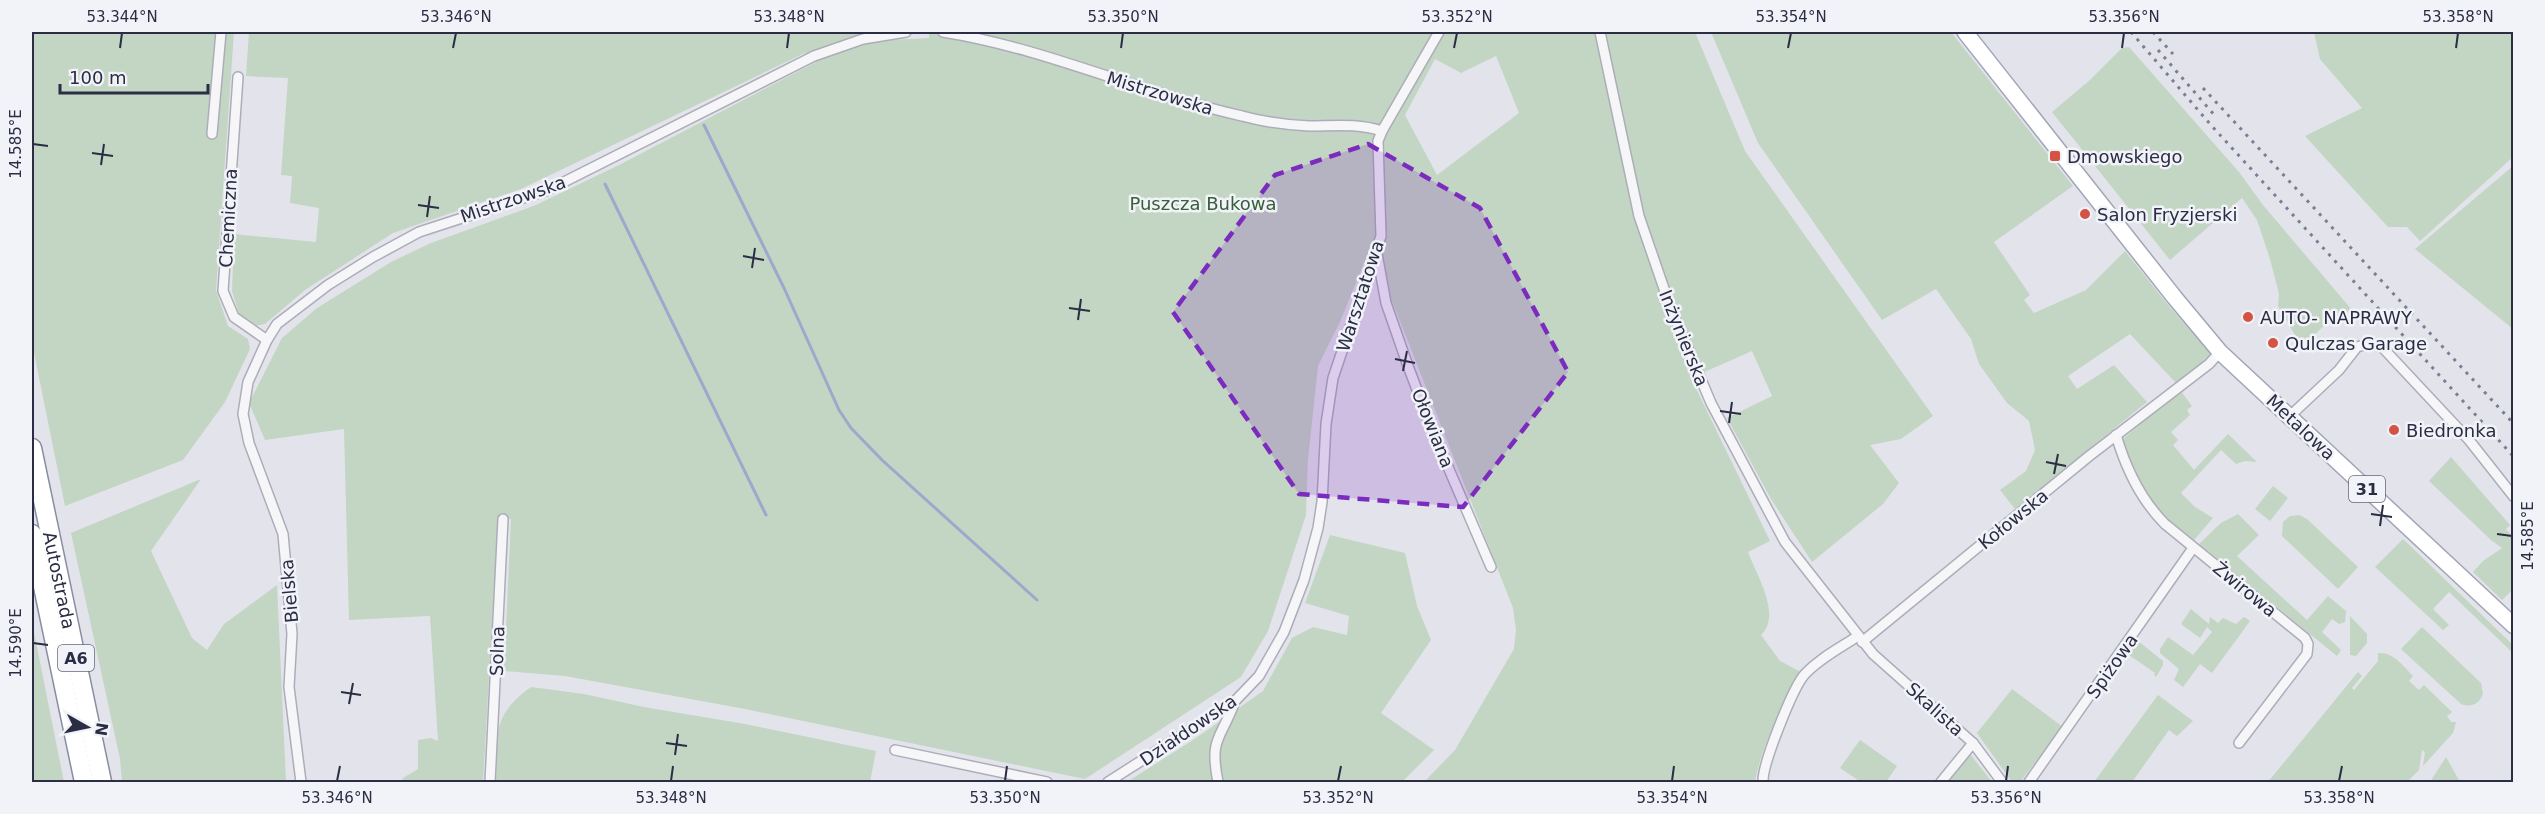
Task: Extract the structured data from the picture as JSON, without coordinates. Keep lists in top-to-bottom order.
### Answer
{
  "streets": {
    "highway": ["Autostrada", "A6"],
    "main road": ["Metalowa", "31"],
    "street": [
      "Mistrzowska",
      "Chemiczna",
      "Warsztatowa",
      "Inżynierska",
      "Ołowiana",
      "Kołowska",
      "Żwirowa",
      "Bielska",
      "Solna",
      "Spiżowa",
      "Skalista",
      "Działdowska"
    ]
  },
  "crossings": [
    ["Mistrzowska", "Chemiczna"],
    ["Mistrzowska", "Warsztatowa"],
    ["Mistrzowska", "Bielska"],
    ["Warsztatowa", "Ołowiana"],
    ["Warsztatowa", "Działdowska"],
    ["Inżynierska", "Kołowska"],
    ["Inżynierska", "Skalista"],
    ["Metalowa", "31"],
    ["Metalowa", "Kołowska"],
    ["31", "Kołowska"],
    ["Kołowska", "Żwirowa"],
    ["Kołowska", "Skalista"],
    ["Żwirowa", "Spiżowa"]
  ],
  "parks": ["Puszcza Bukowa"],
  "places": {
    "transit": ["Dmowskiego"],
    "other": [
      "Salon Fryzjerski",
      "AUTO- NAPRAWY",
      "Qulczas Garage",
      "Biedronka"
    ]
  },
  "scale_bar": "100 m",
  "north": "right",
  "coordinates": [
    "53.344°N",
    "53.346°N",
    "53.348°N",
    "53.350°N",
    "53.352°N",
    "53.354°N",
    "53.356°N",
    "53.358°N",
    "14.585°E",
    "14.590°E"
  ]
}
